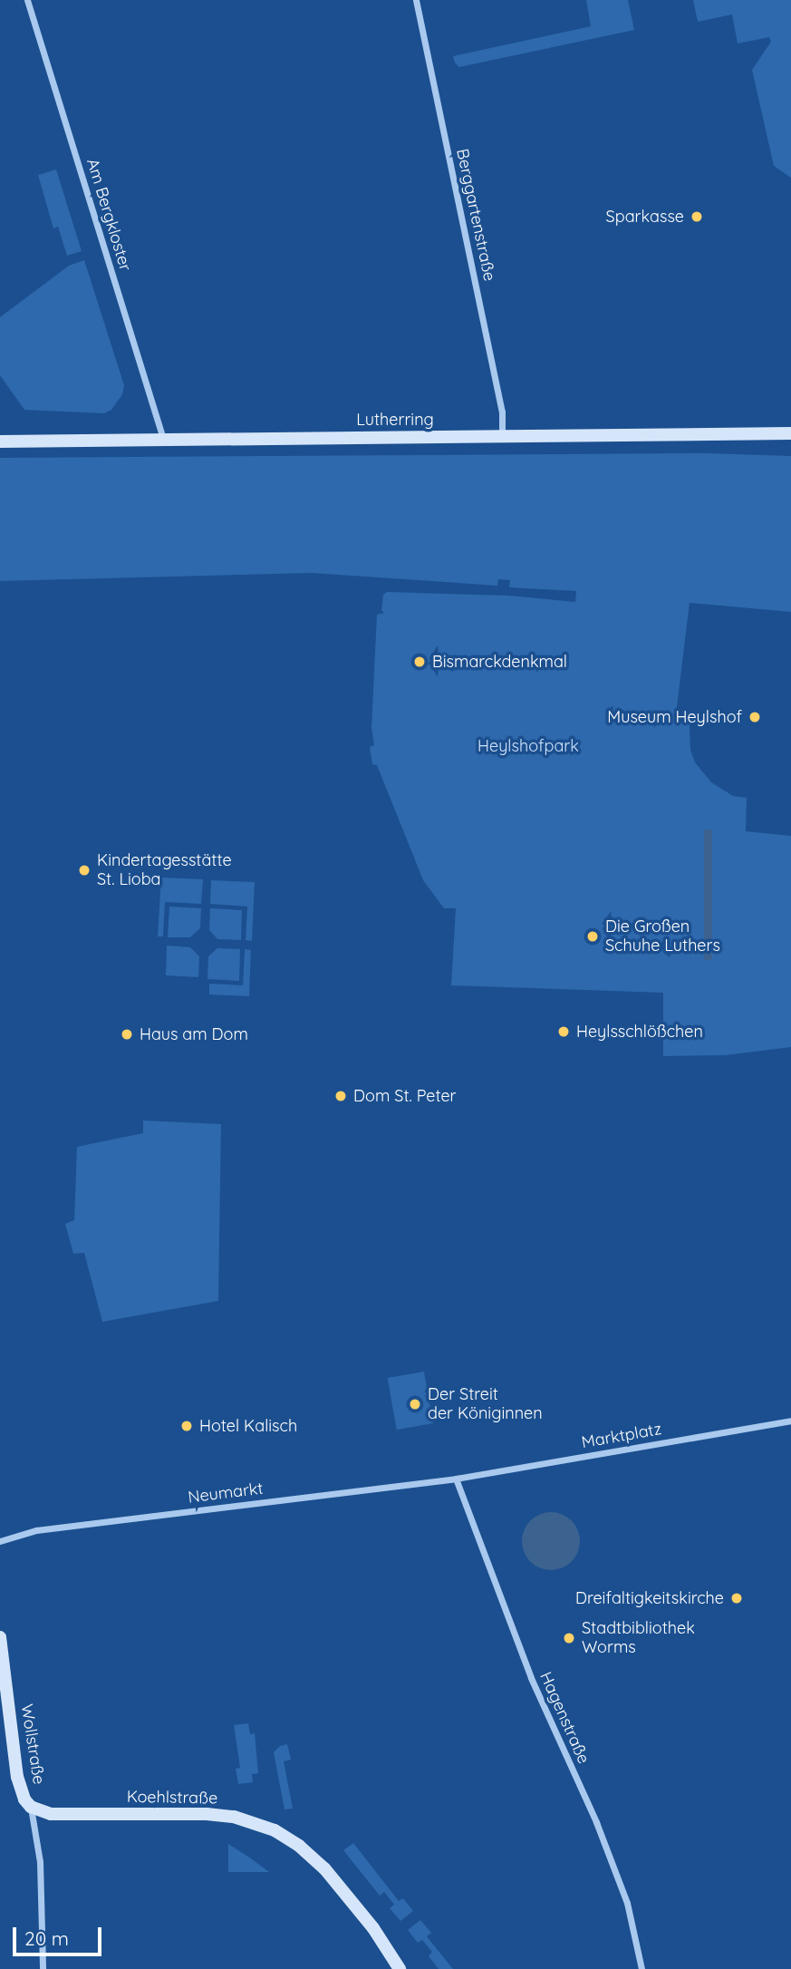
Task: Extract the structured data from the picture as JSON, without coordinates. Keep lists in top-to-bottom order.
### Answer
{
  "streets": {
    "street": [
      "Am Bergkloster",
      "Berggartenstraße",
      "Lutherring",
      "Marktplatz",
      "Neumarkt",
      "Hagenstraße",
      "Wollstraße",
      "Koehlstraße"
    ]
  },
  "crossings": [
    ["Am Bergkloster", "Lutherring"],
    ["Berggartenstraße", "Lutherring"],
    ["Marktplatz", "Neumarkt"],
    ["Marktplatz", "Hagenstraße"],
    ["Neumarkt", "Hagenstraße"],
    ["Wollstraße", "Koehlstraße"]
  ],
  "parks": ["Heylshofpark"],
  "places": [
    "Sparkasse",
    "Bismarckdenkmal",
    "Museum Heylshof",
    "Kindertagesstätte St. Lioba",
    "Die Großen Schuhe Luthers",
    "Heylsschlößchen",
    "Haus am Dom",
    "Dom St. Peter",
    "Der Streit der Königinnen",
    "Hotel Kalisch",
    "Dreifaltigkeitskirche",
    "Stadtbibliothek Worms"
  ],
  "scale_bar": "20 m"
}
